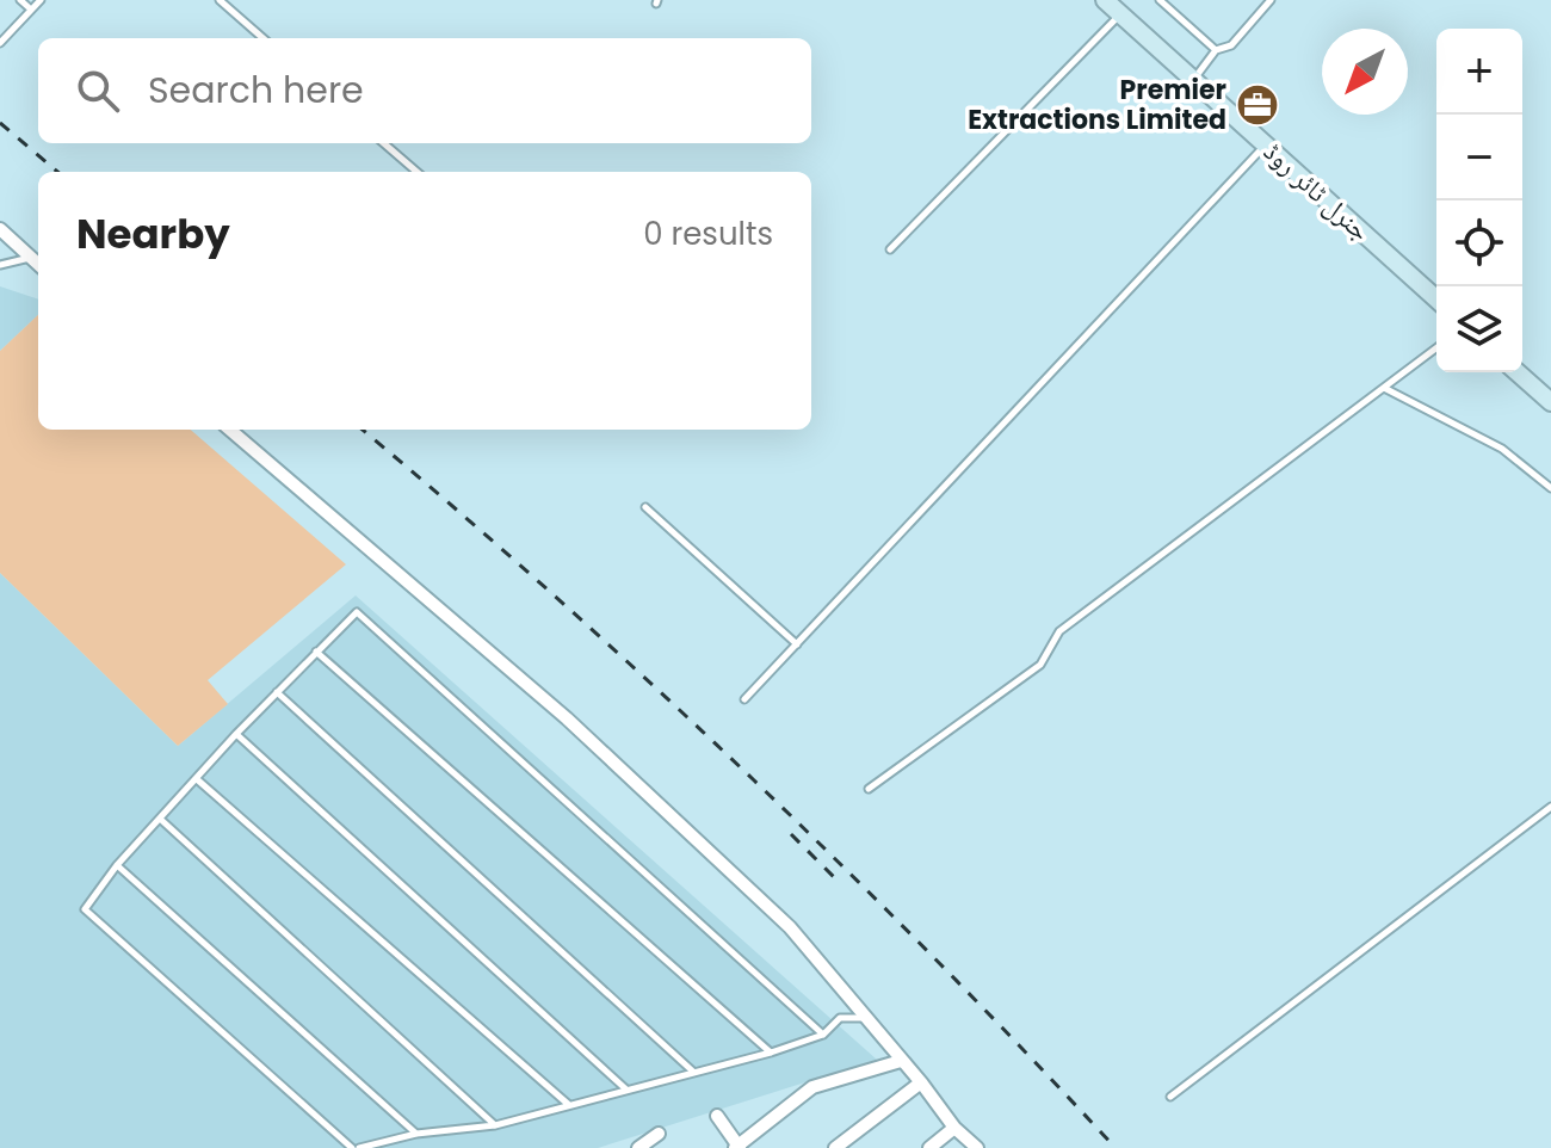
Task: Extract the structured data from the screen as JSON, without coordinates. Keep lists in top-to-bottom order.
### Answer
{
  "streets": {
    "street": ["جنرل ٹائر روڈ"]
  },
  "places": {
    "office": ["Premier Extractions Limited"]
  },
  "north": "bottom left",
  "page": {
    "map_buttons": ["+", "−"],
    "search": "Search here",
    "heading": ["Nearby", "0 results"]
  }
}
